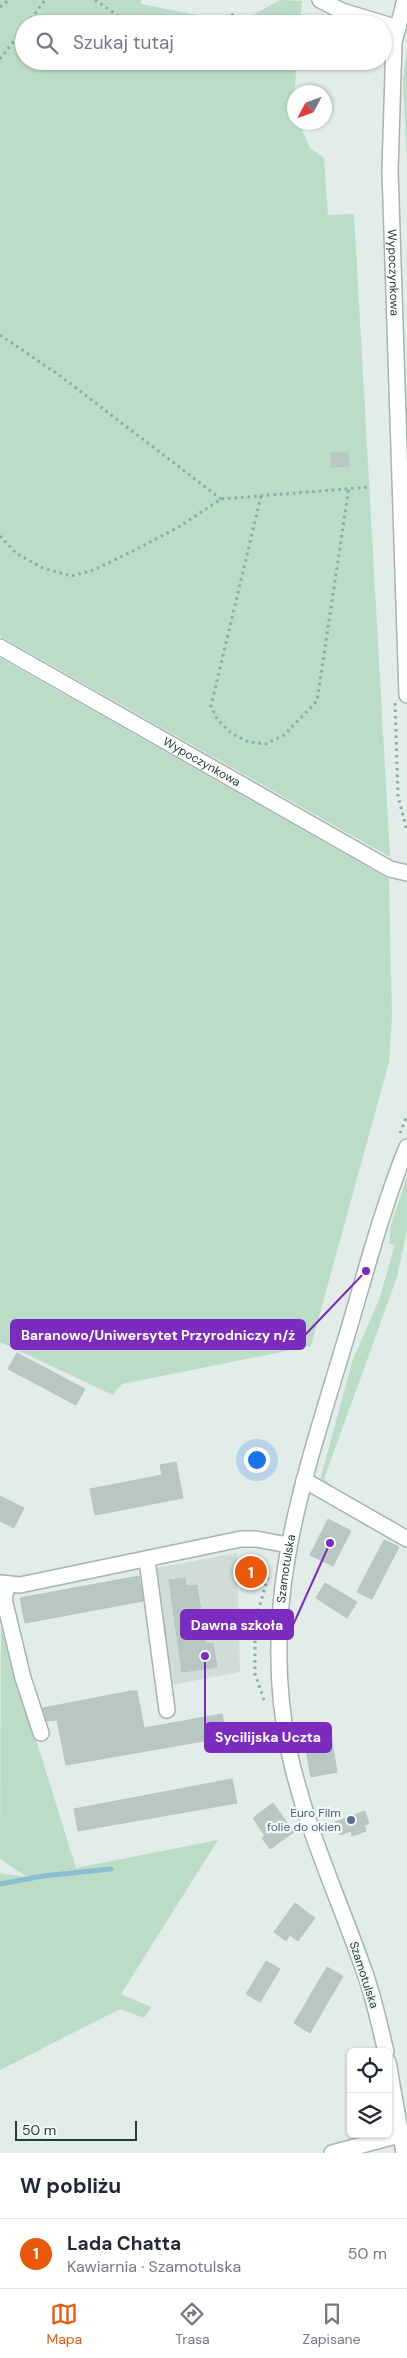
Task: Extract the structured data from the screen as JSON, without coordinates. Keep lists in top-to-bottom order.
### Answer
{
  "streets": {
    "street": ["Wypoczynkowa", "Szamotulska"]
  },
  "places": [
    "Baranowo/Uniwersytet Przyrodniczy n/ż",
    "Dawna szkoła",
    "Sycilijska Uczta",
    "Euro Film folie do okien"
  ],
  "scale_bar": "50 m",
  "north": "bottom left",
  "page": {
    "search": "Szukaj tutaj",
    "pins": "1",
    "scale": "50 m",
    "heading": "W pobliżu",
    "list": [
      {
        "mark": "1",
        "name": "Lada Chatta",
        "note": "Kawiarnia · Szamotulska",
        "value": "50 m"
      }
    ],
    "nav": ["Mapa", "Trasa", "Zapisane"]
  }
}
